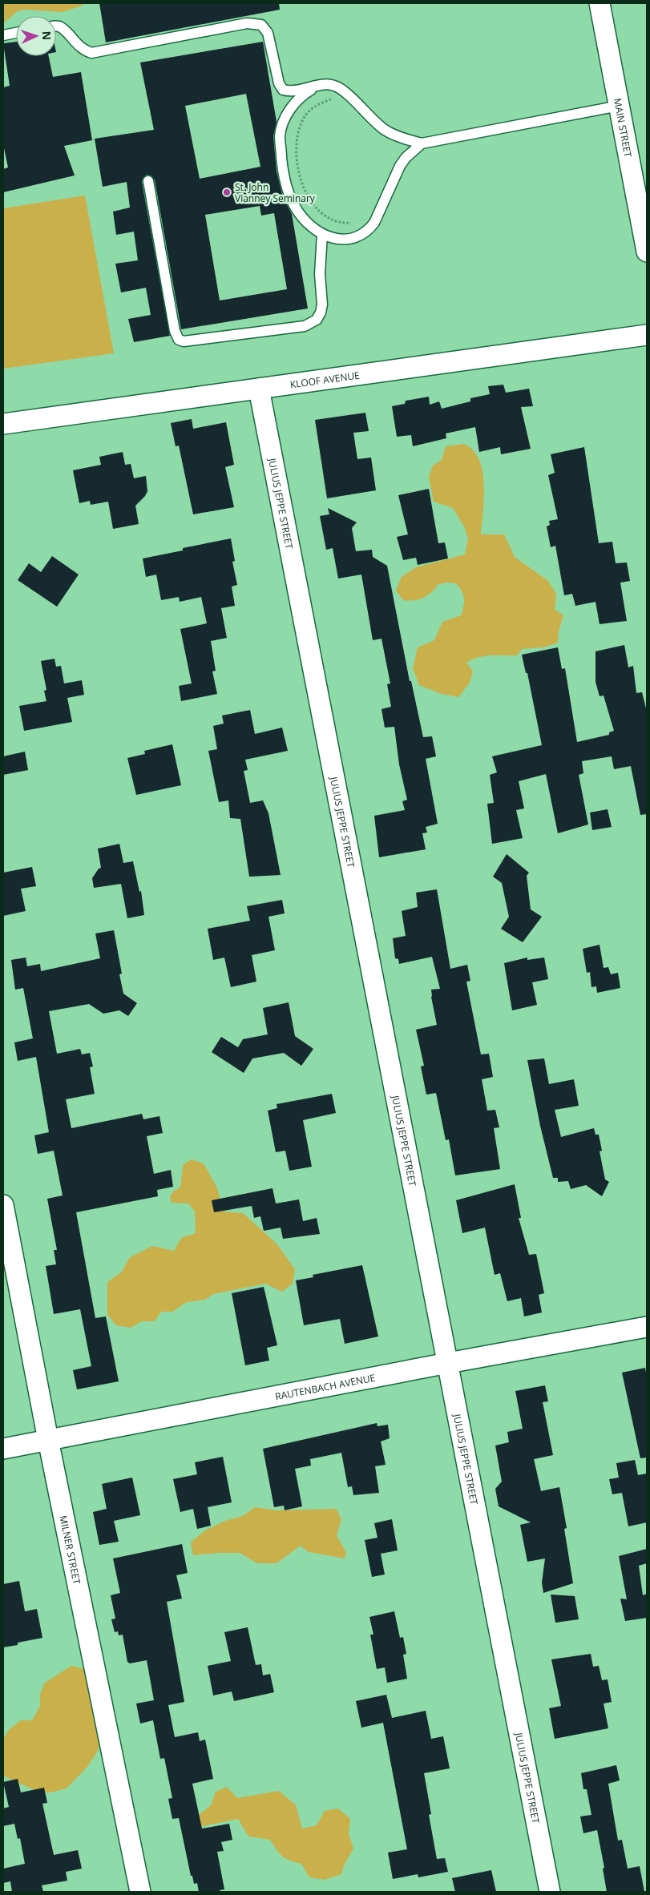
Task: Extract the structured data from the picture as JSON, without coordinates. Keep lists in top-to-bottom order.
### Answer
{
  "streets": {
    "street": [
      "MAIN STREET",
      "KLOOF AVENUE",
      "JULIUS JEPPE STREET",
      "RAUTENBACH AVENUE",
      "MILNER STREET"
    ]
  },
  "crossings": [
    ["KLOOF AVENUE", "JULIUS JEPPE STREET"],
    ["JULIUS JEPPE STREET", "RAUTENBACH AVENUE"],
    ["RAUTENBACH AVENUE", "MILNER STREET"]
  ],
  "places": ["St. John Vianney Seminary"],
  "north": "right"
}
